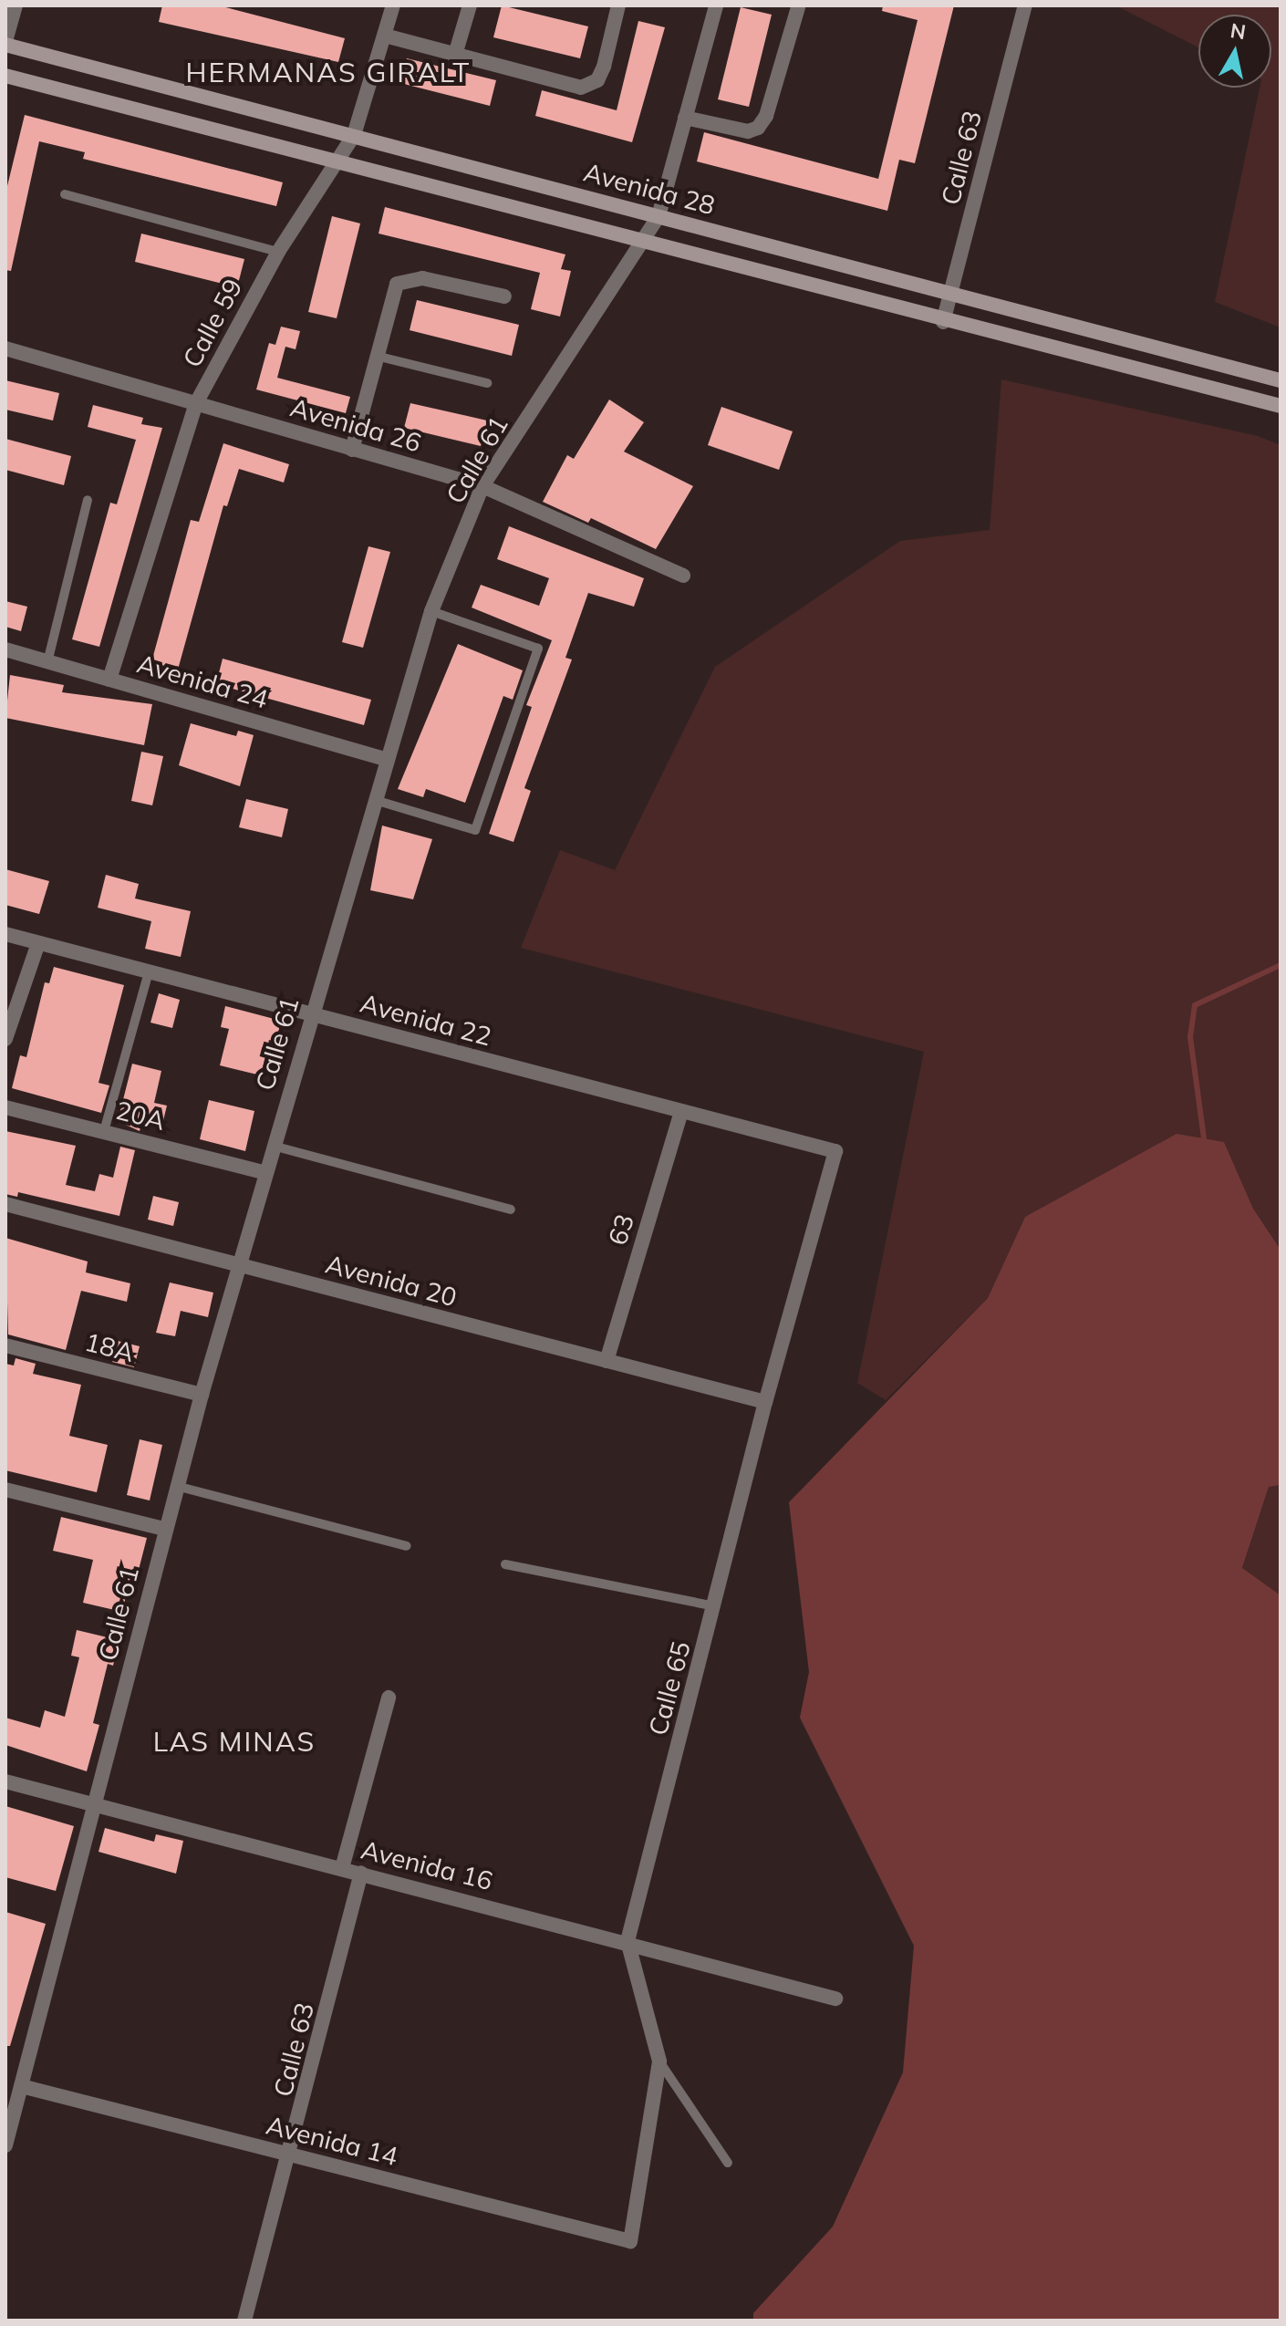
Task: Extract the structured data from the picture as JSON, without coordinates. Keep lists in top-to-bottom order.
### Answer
{
  "streets": {
    "main road": ["Avenida 28"],
    "street": [
      "Calle 63",
      "Calle 59",
      "Avenida 26",
      "Calle 61",
      "Avenida 24",
      "Avenida 22",
      "20A",
      "63",
      "Avenida 20",
      "18A",
      "Calle 65",
      "Avenida 16",
      "Avenida 14"
    ]
  },
  "crossings": [
    ["Calle 63", "Avenida 28"],
    ["Calle 63", "Avenida 16"],
    ["Calle 63", "Avenida 14"],
    ["Avenida 28", "Calle 59"],
    ["Avenida 28", "Calle 61"],
    ["Calle 59", "Avenida 26"],
    ["Calle 59", "Avenida 24"],
    ["Avenida 26", "Calle 61"],
    ["Calle 61", "Avenida 24"],
    ["Calle 61", "Avenida 22"],
    ["Calle 61", "20A"],
    ["Calle 61", "Avenida 20"],
    ["Calle 61", "18A"],
    ["Calle 61", "Avenida 16"],
    ["Calle 61", "Avenida 14"],
    ["Avenida 22", "63"],
    ["Avenida 22", "Calle 65"],
    ["63", "Avenida 20"],
    ["Avenida 20", "Calle 65"],
    ["Calle 65", "Avenida 16"],
    ["Calle 65", "Avenida 14"]
  ],
  "districts": ["HERMANAS GIRALT", "LAS MINAS"],
  "north": "top"
}
